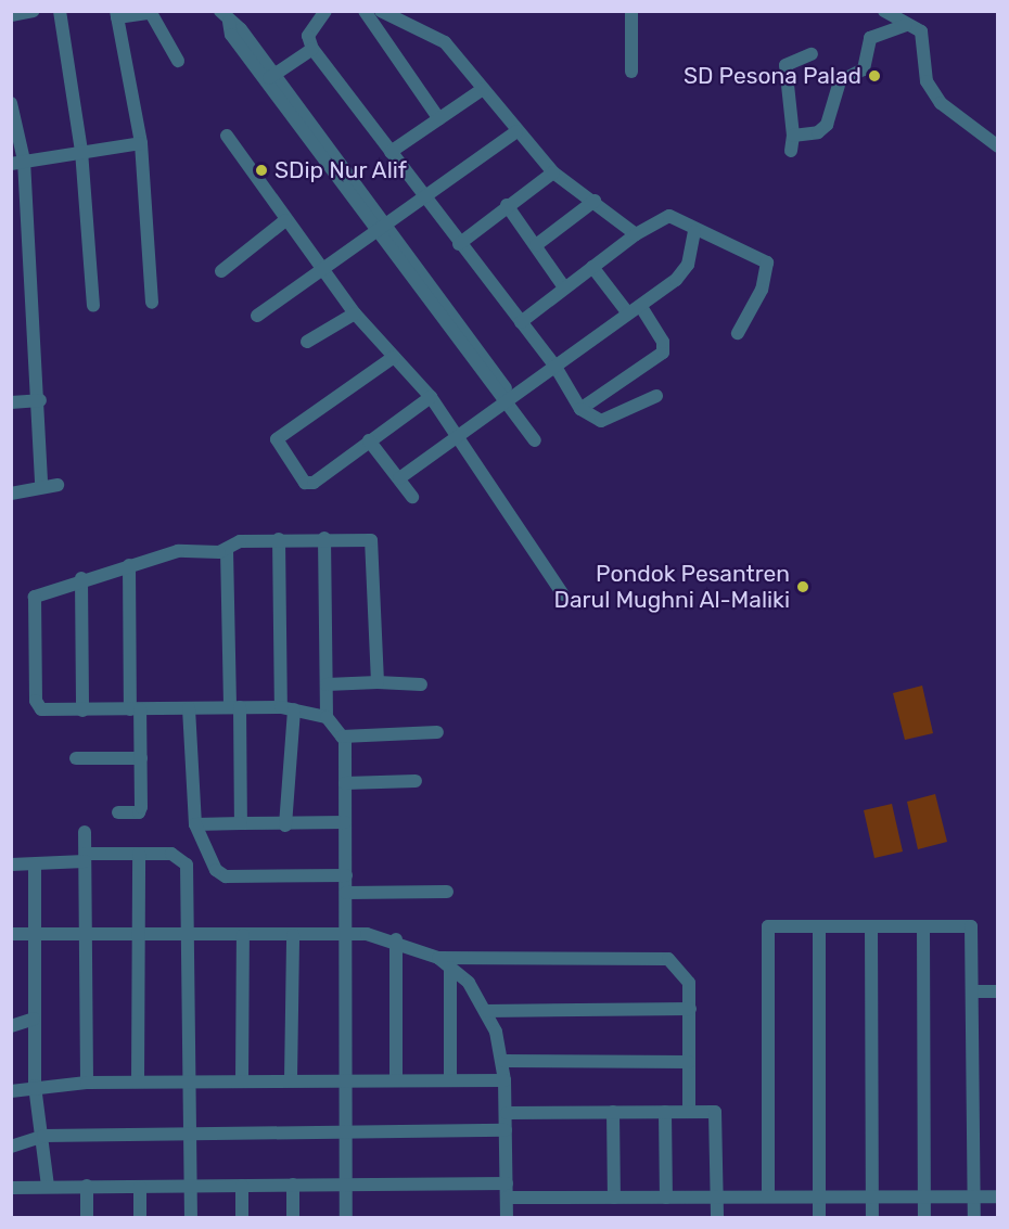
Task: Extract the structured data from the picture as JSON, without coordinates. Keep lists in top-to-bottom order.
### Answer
{
  "places": ["SD Pesona Palad", "SDip Nur Alif", "Pondok Pesantren Darul Mughni Al-Maliki"]
}
